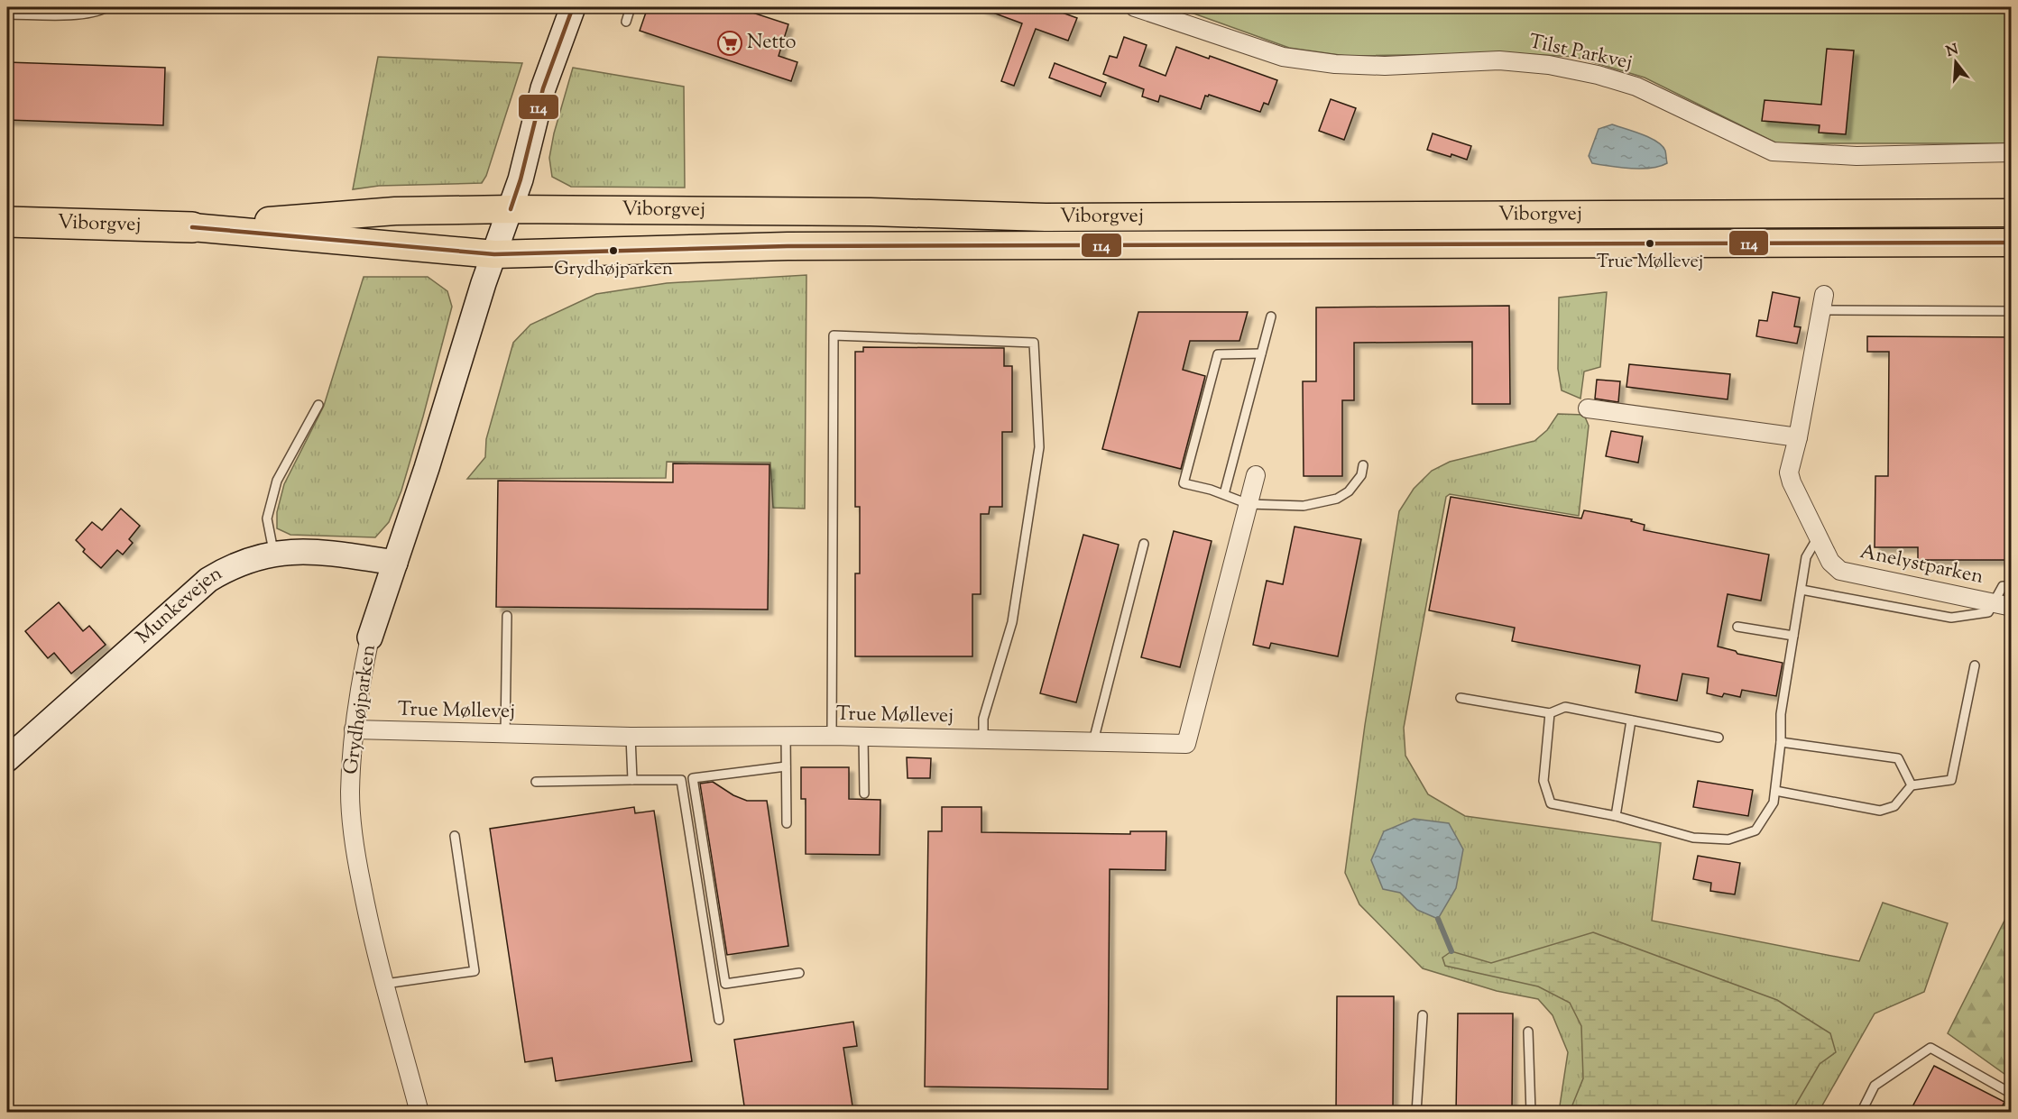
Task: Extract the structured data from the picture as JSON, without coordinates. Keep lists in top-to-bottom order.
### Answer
{
  "streets": {
    "highway": ["Viborgvej"],
    "street": [
      "Tilst Parkvej",
      "Anelystparken",
      "Munkevejen",
      "Grydhøjparken",
      "True Møllevej"
    ]
  },
  "crossings": [
    ["Viborgvej", "Grydhøjparken"],
    ["Munkevejen", "Grydhøjparken"],
    ["Grydhøjparken", "True Møllevej"]
  ],
  "places": {
    "supermarket": ["Netto"],
    "other": ["True Møllevej", "Grydhøjparken"]
  },
  "lines": ["transit line 114"],
  "north": "top"
}
